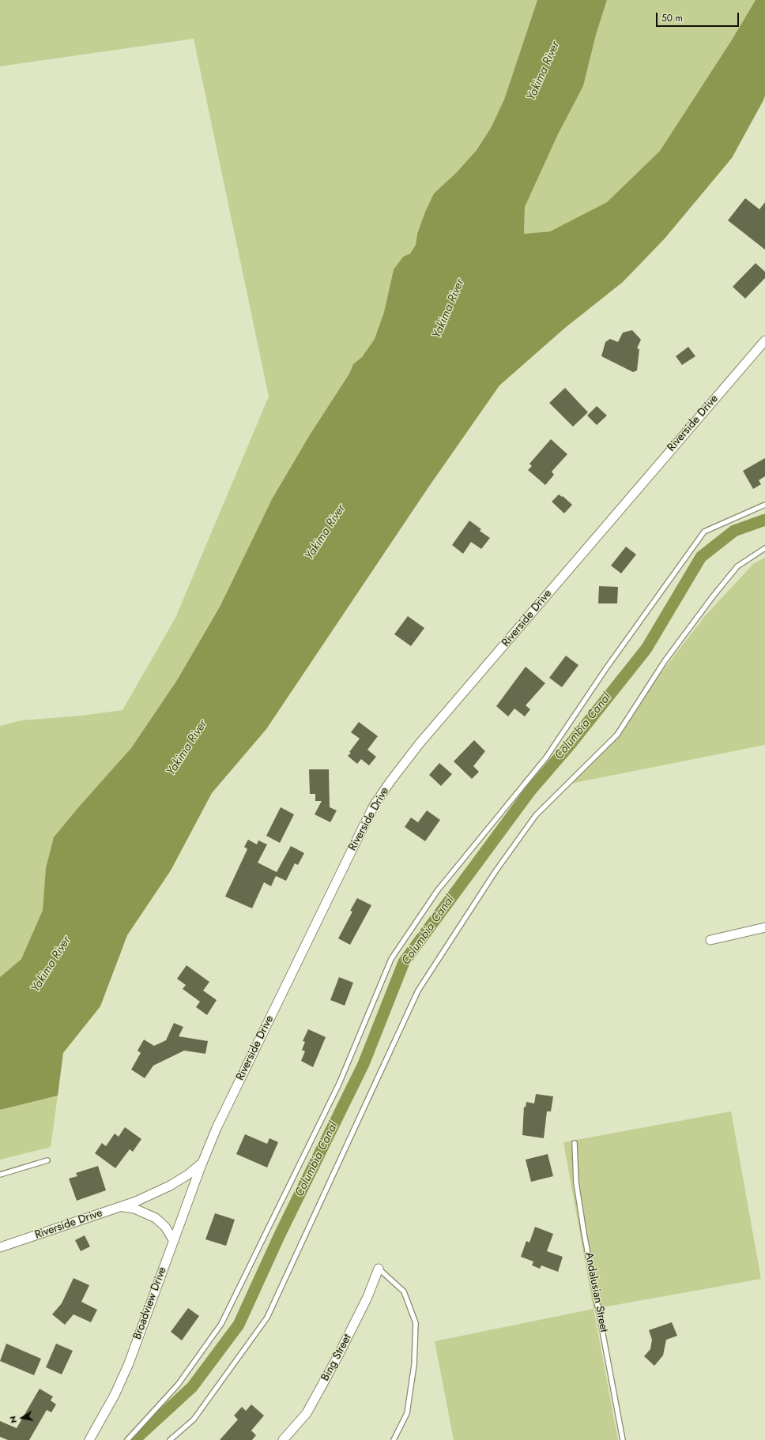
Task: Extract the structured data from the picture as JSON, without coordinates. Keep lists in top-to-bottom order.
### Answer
{
  "streets": {
    "street": ["Riverside Drive", "Broadview Drive", "Bing Street"],
    "lane": ["Andalusian Street"]
  },
  "crossings": [
    ["Riverside Drive", "Broadview Drive"]
  ],
  "water": ["Yakima River", "Columbia Canal"],
  "scale_bar": "50 m",
  "north": "left"
}
